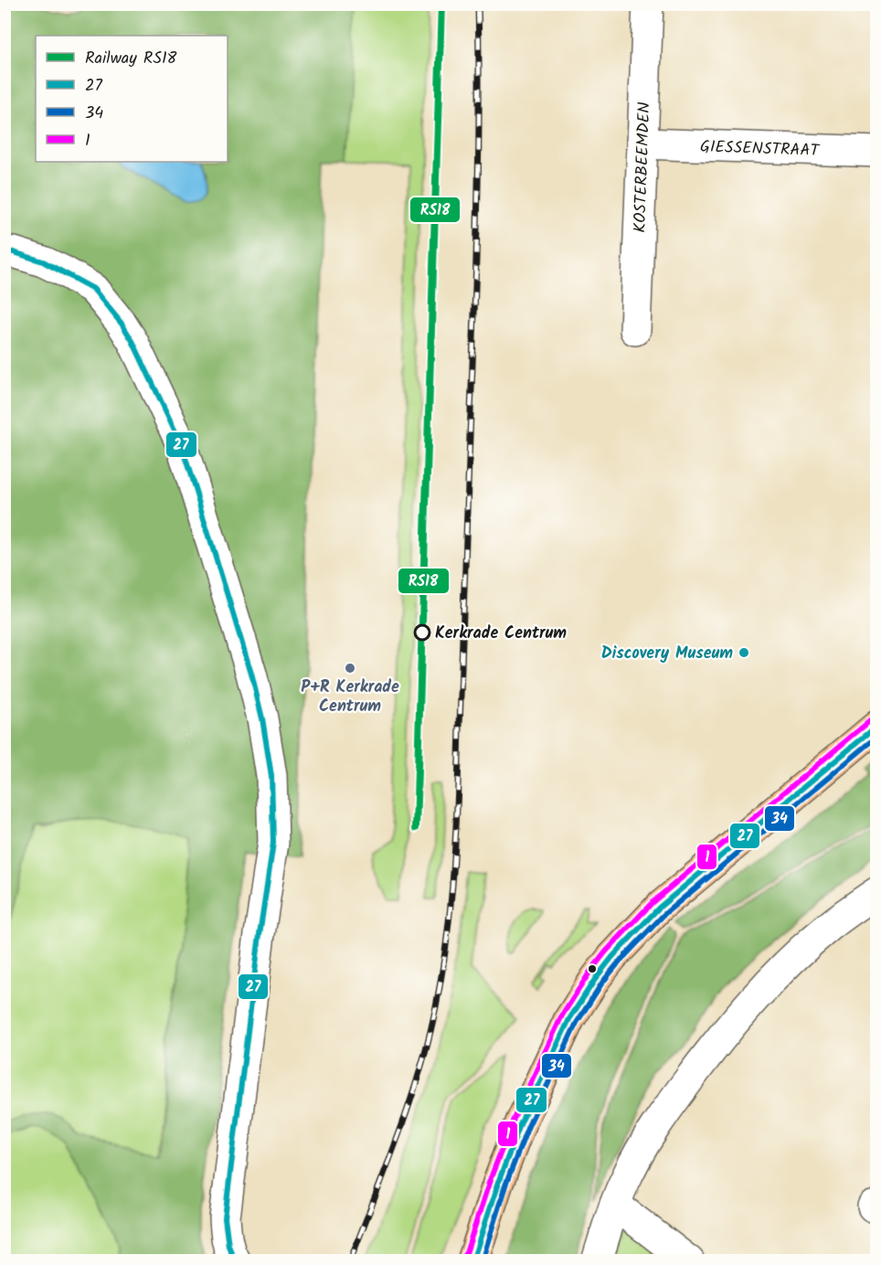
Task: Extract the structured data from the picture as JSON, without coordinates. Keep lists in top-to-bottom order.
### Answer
{
  "streets": {
    "street": ["GIESSENSTRAAT", "KOSTERBEEMDEN"]
  },
  "crossings": [
    ["GIESSENSTRAAT", "KOSTERBEEMDEN"]
  ],
  "places": ["Kerkrade Centrum", "Discovery Museum", "P+R Kerkrade Centrum"],
  "lines": [
    "rail line RS18",
    "transit line 27",
    "transit line 1",
    "transit line 34"
  ],
  "legend": [
    "Railway RS18",
    "27",
    "34",
    "1"
  ]
}
